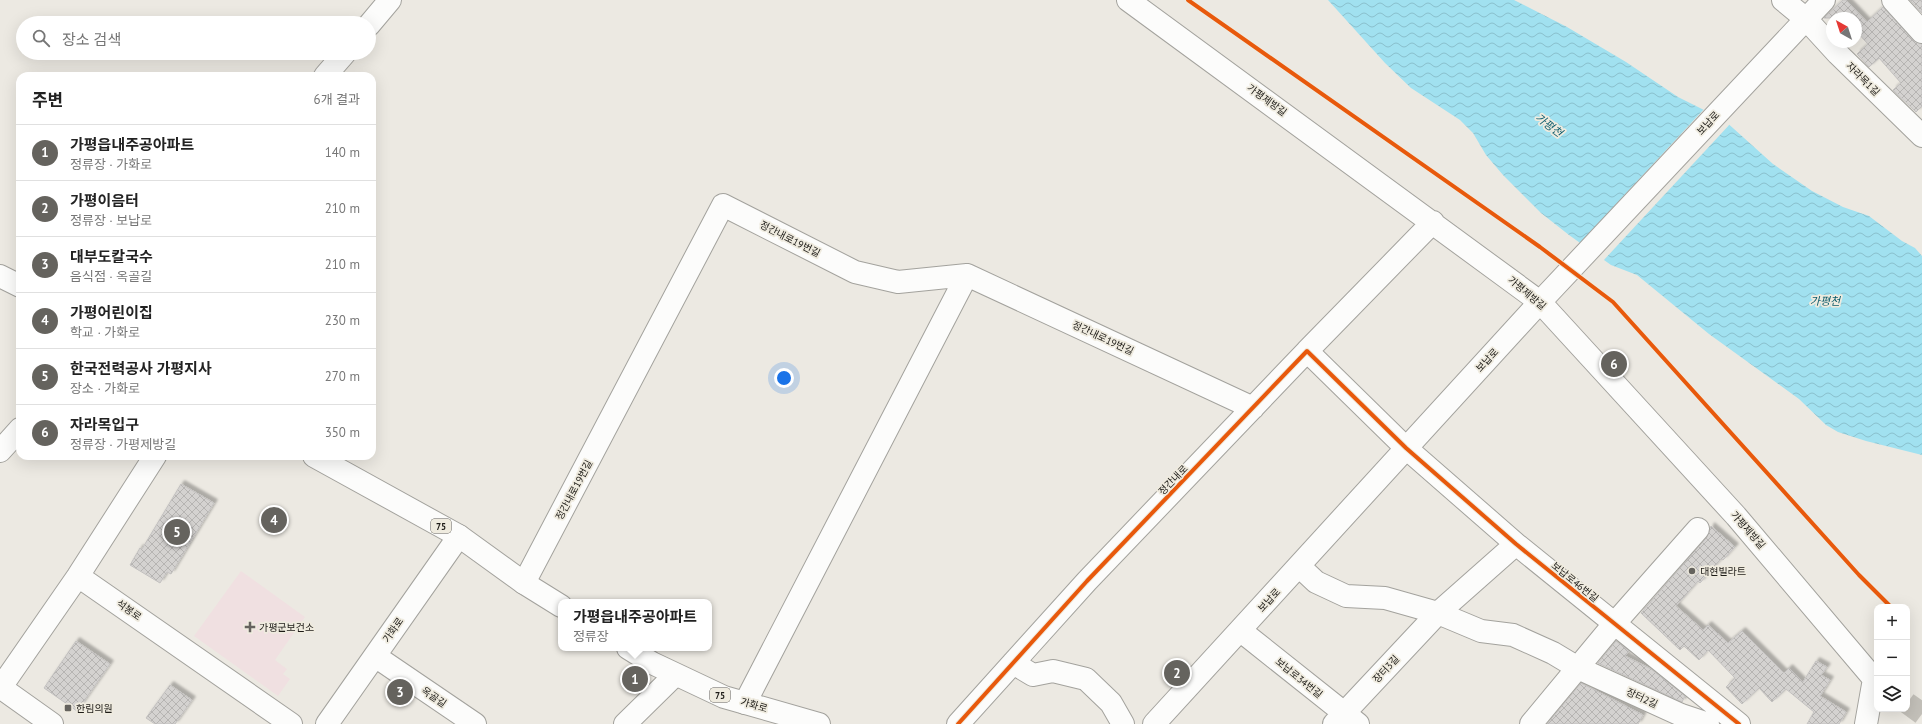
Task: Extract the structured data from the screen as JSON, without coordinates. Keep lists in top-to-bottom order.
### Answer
{
  "streets": {
    "street": [
      "자라목1길",
      "가평제방길",
      "보납로",
      "정간내로19번길",
      "정간내로",
      "75",
      "보납로46번길",
      "석봉로",
      "가화로",
      "장터3길",
      "보납로34번길",
      "옥골길",
      "장터2길"
    ]
  },
  "crossings": [
    ["자라목1길", "보납로"],
    ["가평제방길", "보납로"],
    ["가평제방길", "정간내로"],
    ["보납로", "보납로46번길"],
    ["보납로", "보납로34번길"],
    ["정간내로19번길", "정간내로"],
    ["정간내로19번길", "75"],
    ["75", "가화로"],
    ["보납로46번길", "장터3길"],
    ["가화로", "옥골길"],
    ["장터3길", "보납로34번길"]
  ],
  "water": ["가평천"],
  "places": {
    "other": ["대현빌라트"],
    "health": ["가평군보건소"],
    "transit": ["한림의원"]
  },
  "north": "top left",
  "page": {
    "search": "장소 검색",
    "heading": ["주변", "6개 결과"],
    "list": [
      {
        "mark": "1",
        "name": "가평읍내주공아파트",
        "note": "정류장 · 가화로",
        "value": "140 m"
      },
      {
        "mark": "2",
        "name": "가평이음터",
        "note": "정류장 · 보납로",
        "value": "210 m"
      },
      {
        "mark": "3",
        "name": "대부도칼국수",
        "note": "음식점 · 옥골길",
        "value": "210 m"
      },
      {
        "mark": "4",
        "name": "가평어린이집",
        "note": "학교 · 가화로",
        "value": "230 m"
      },
      {
        "mark": "5",
        "name": "한국전력공사 가평지사",
        "note": "장소 · 가화로",
        "value": "270 m"
      },
      {
        "mark": "6",
        "name": "자라목입구",
        "note": "정류장 · 가평제방길",
        "value": "350 m"
      }
    ],
    "pins": [
      "6",
      "4",
      "5",
      "2",
      "1",
      "3"
    ],
    "popup": ["가평읍내주공아파트", "정류장"],
    "map_buttons": ["+", "−"]
  }
}
